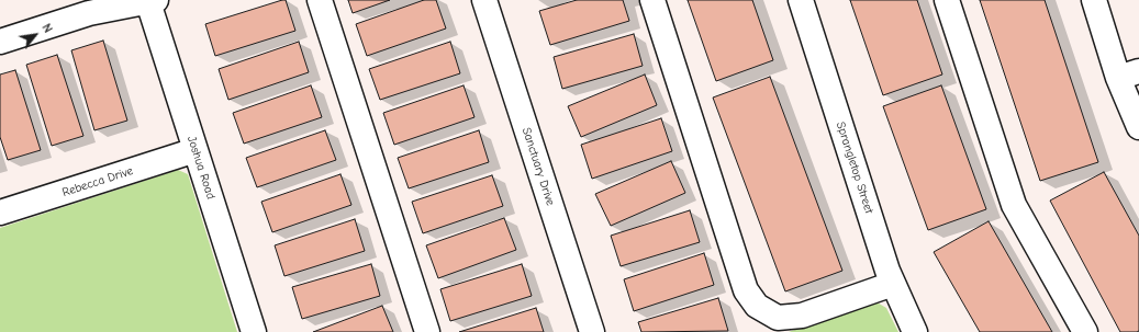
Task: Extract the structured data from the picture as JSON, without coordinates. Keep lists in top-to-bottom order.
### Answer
{
  "streets": {
    "street": [
      "Sanctuary Drive",
      "Joshua Road",
      "Sprangletop Street",
      "Rebecca Drive"
    ]
  },
  "crossings": [
    ["Joshua Road", "Rebecca Drive"]
  ],
  "north": "top right"
}
